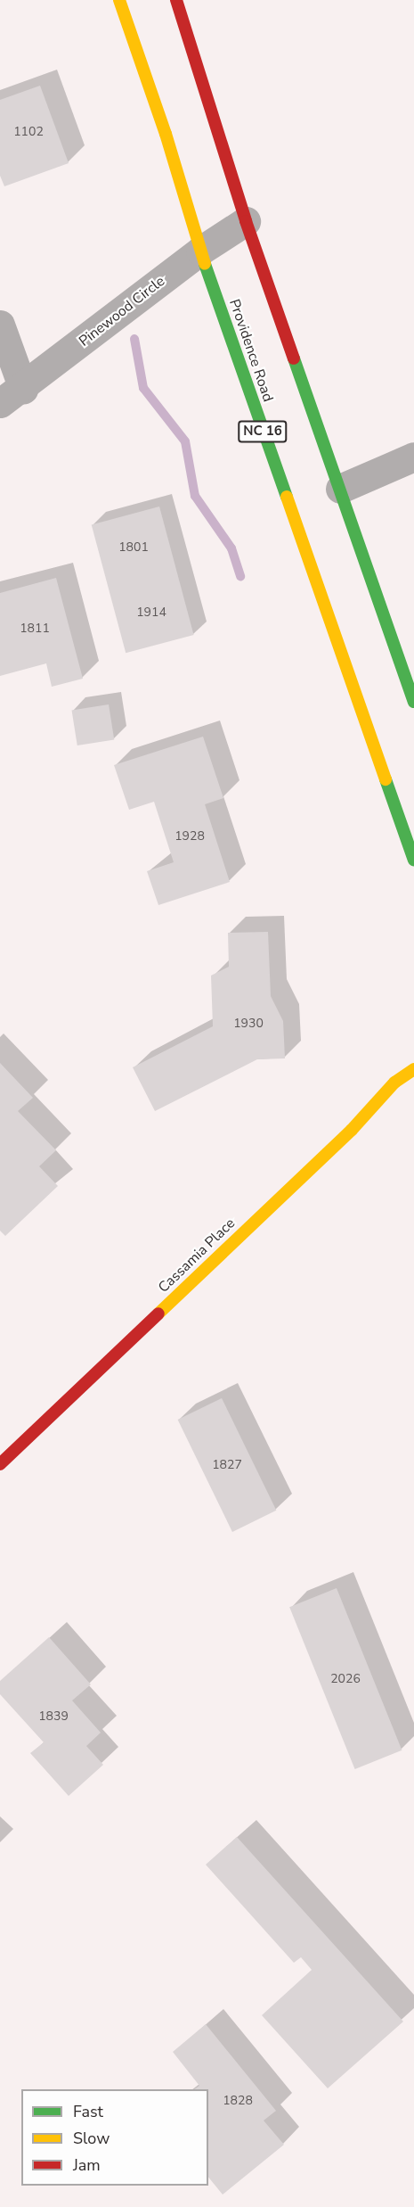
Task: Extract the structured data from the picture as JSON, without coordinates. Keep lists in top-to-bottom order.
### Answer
{
  "streets": {
    "main road": ["Providence Road", "NC 16", "Cassamia Place"],
    "street": ["Pinewood Circle"]
  },
  "crossings": [
    ["Pinewood Circle", "Providence Road"]
  ],
  "house_numbers": [
    "1102",
    "1801",
    "1914",
    "1811",
    "1928",
    "1930",
    "1827",
    "2026",
    "1839",
    "1828"
  ],
  "legend": ["Fast", "Slow", "Jam"]
}
